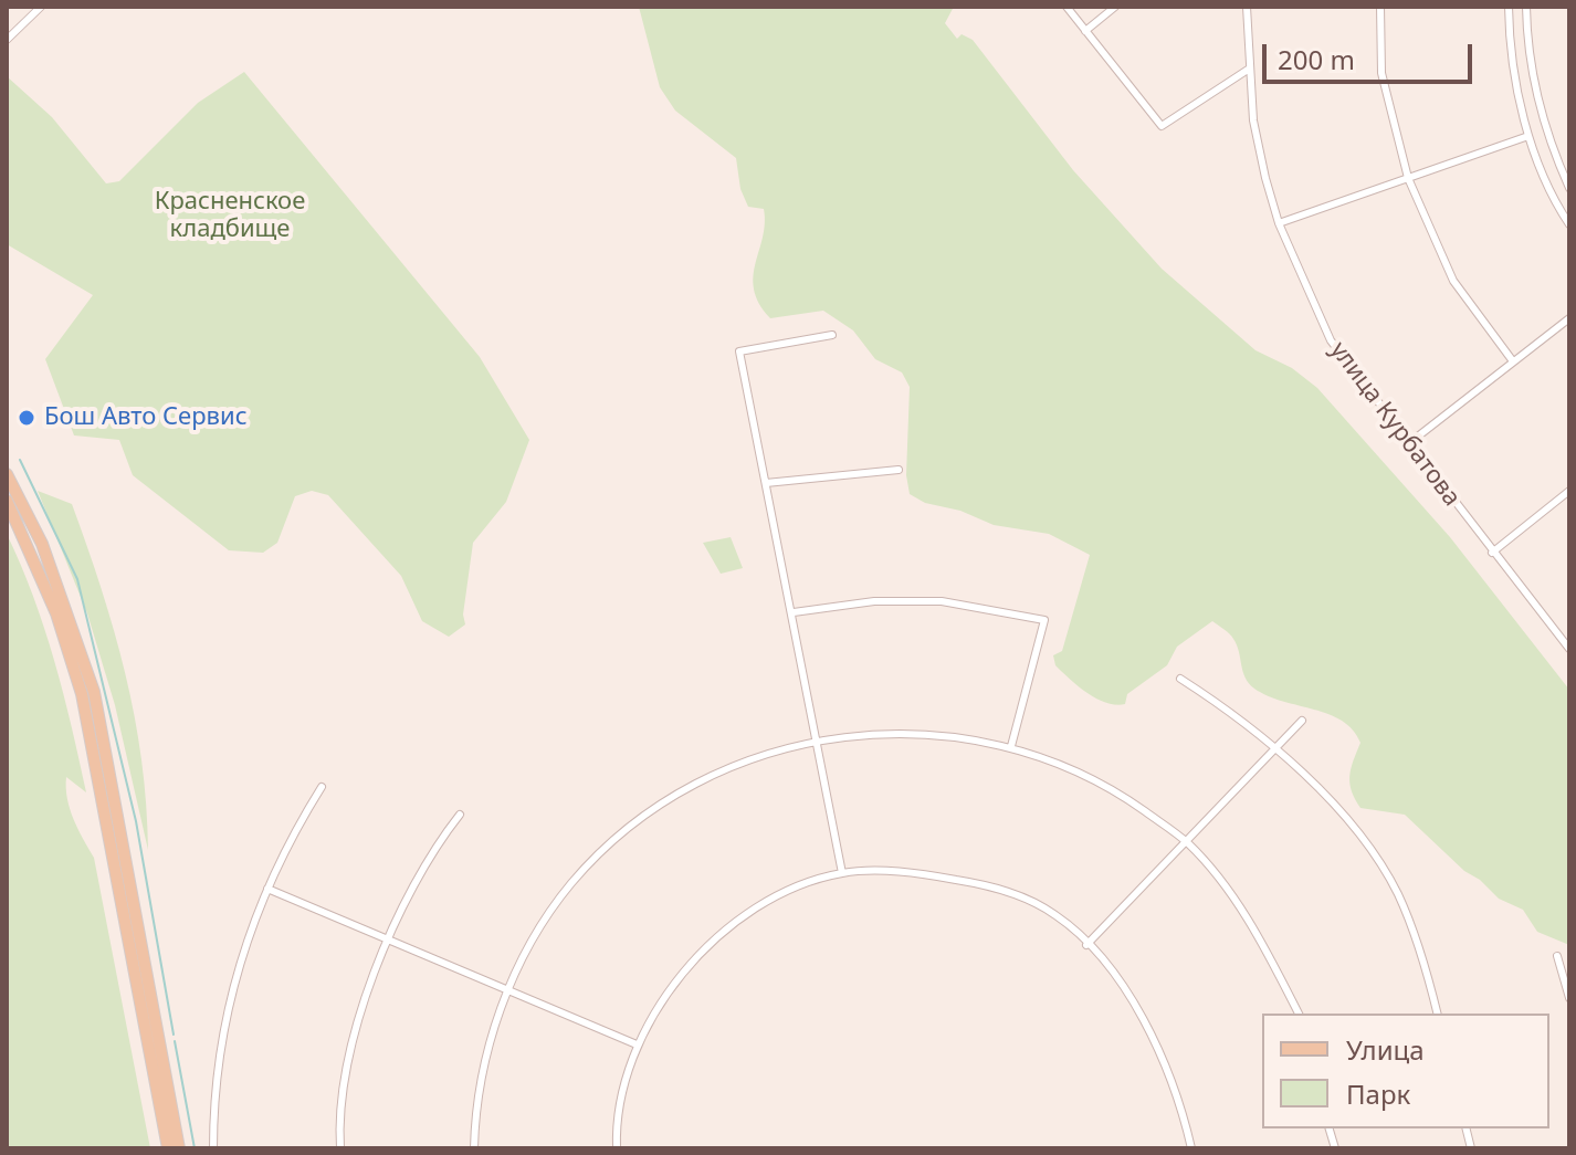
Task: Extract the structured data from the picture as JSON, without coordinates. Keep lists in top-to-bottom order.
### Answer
{
  "streets": {
    "street": ["улица Курбатова"]
  },
  "parks": ["Красненское кладбище"],
  "places": ["Бош Авто Сервис"],
  "legend": ["Улица", "Парк"],
  "scale_bar": "200 m"
}
